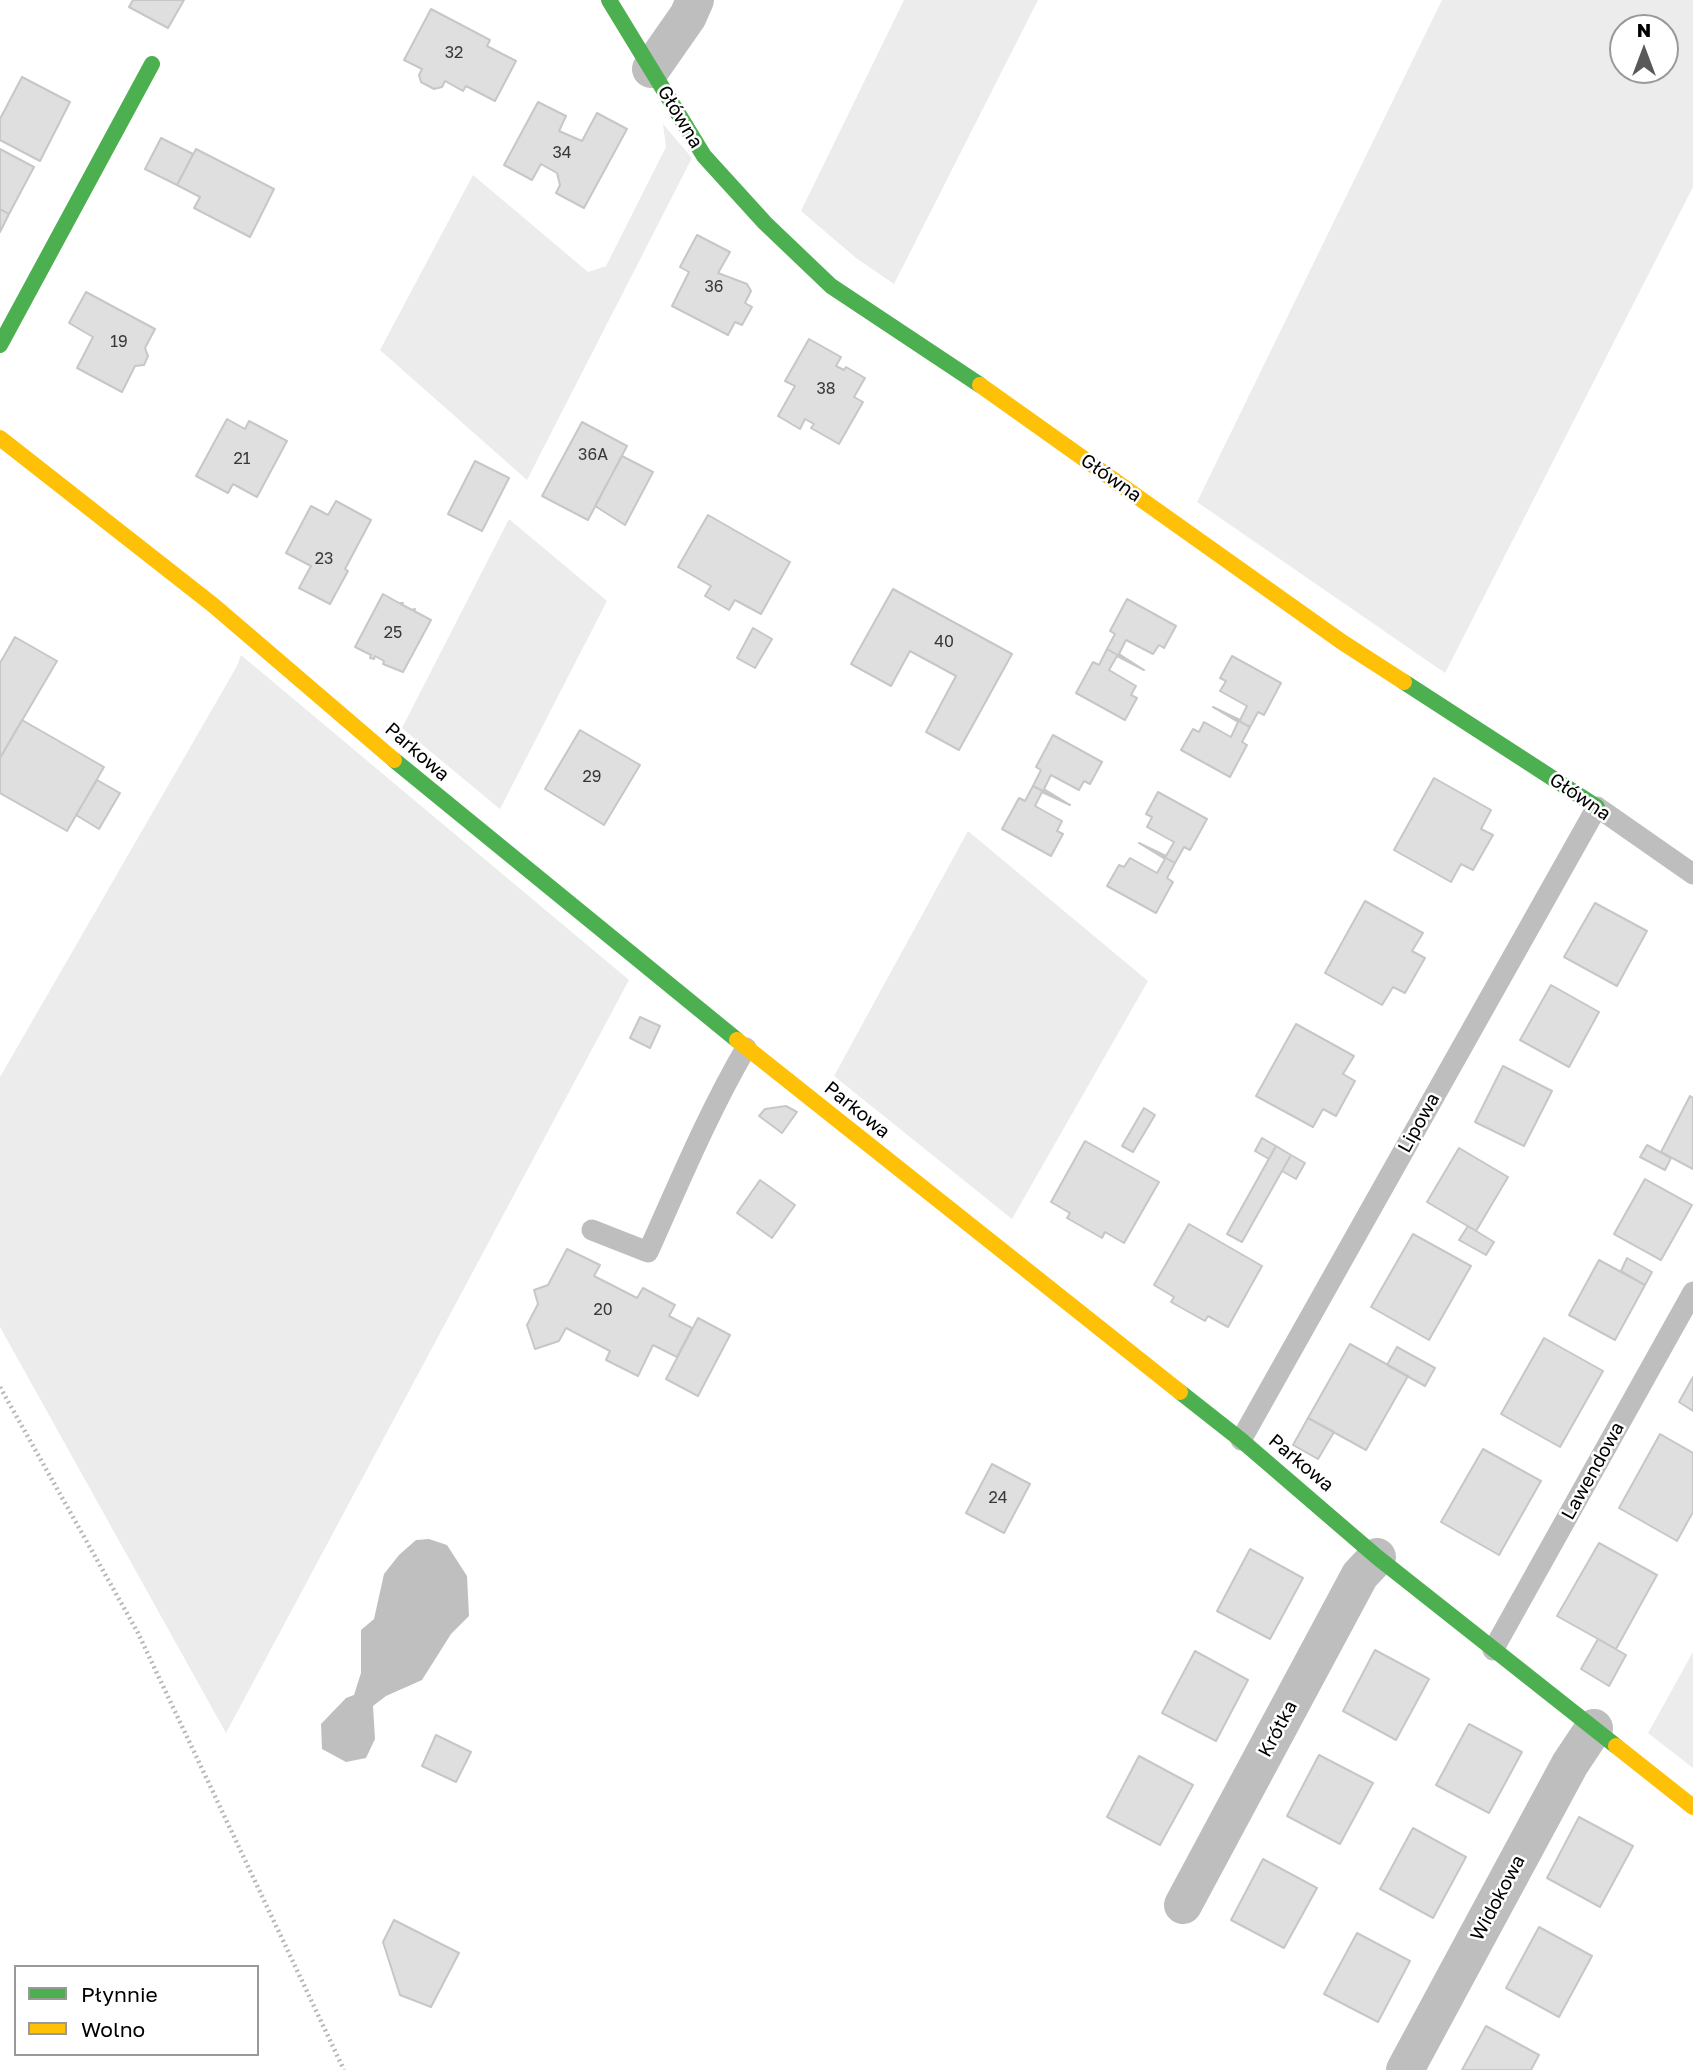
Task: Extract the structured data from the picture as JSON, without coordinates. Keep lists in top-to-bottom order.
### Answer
{
  "streets": {
    "street": [
      "Główna",
      "Parkowa",
      "Krótka",
      "Widokowa"
    ],
    "lane": ["Lipowa", "Lawendowa"]
  },
  "crossings": [
    ["Główna", "Lipowa"],
    ["Parkowa", "Lipowa"],
    ["Parkowa", "Lawendowa"],
    ["Parkowa", "Krótka"],
    ["Parkowa", "Widokowa"]
  ],
  "house_numbers": [
    "32",
    "34",
    "36",
    "19",
    "38",
    "36A",
    "21",
    "23",
    "25",
    "40",
    "29",
    "20",
    "24"
  ],
  "legend": ["Płynnie", "Wolno"],
  "north": "top"
}
